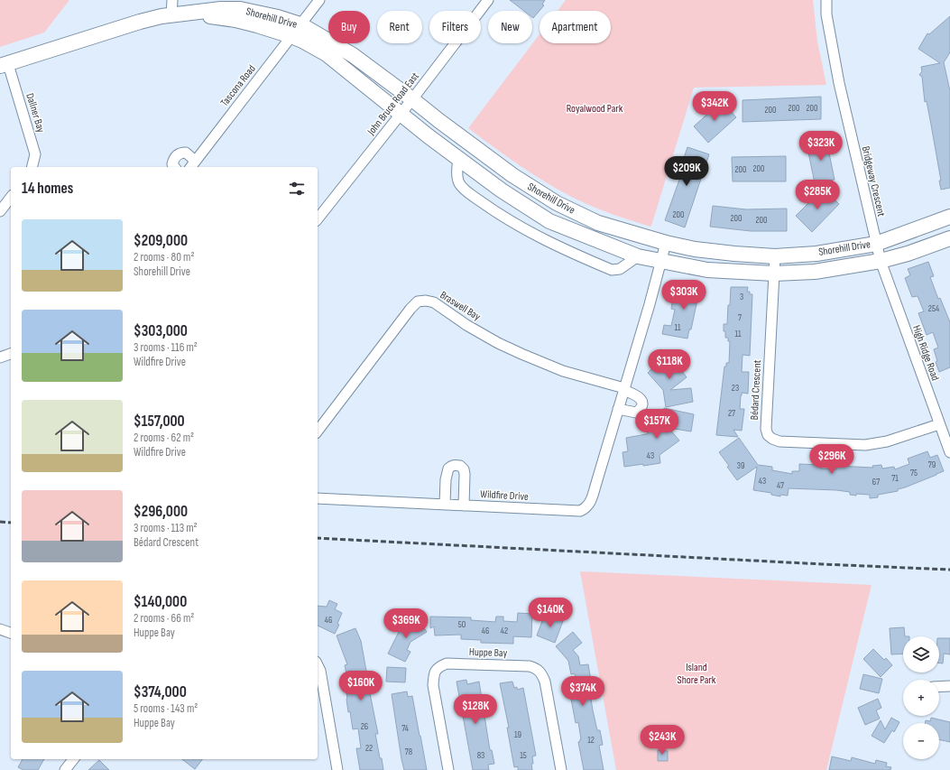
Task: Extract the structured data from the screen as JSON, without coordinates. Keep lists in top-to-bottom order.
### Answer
{
  "streets": {
    "street": [
      "Shorehill Drive",
      "Tascona Road",
      "John Bruce Road East",
      "Dallner Bay",
      "Bridgeway Crescent",
      "Braswell Bay",
      "High Ridge Road",
      "Bédard Crescent",
      "Wildfire Drive",
      "Huppe Bay"
    ]
  },
  "crossings": [
    ["Shorehill Drive", "Tascona Road"],
    ["Shorehill Drive", "John Bruce Road East"],
    ["Shorehill Drive", "Dallner Bay"],
    ["Shorehill Drive", "Bridgeway Crescent"],
    ["Shorehill Drive", "High Ridge Road"],
    ["Shorehill Drive", "Bédard Crescent"],
    ["Shorehill Drive", "Wildfire Drive"],
    ["Bridgeway Crescent", "High Ridge Road"],
    ["Braswell Bay", "Wildfire Drive"],
    ["High Ridge Road", "Bédard Crescent"]
  ],
  "parks": ["Royalwood Park", "Island Shore Park"],
  "house_numbers": [
    "200",
    "200",
    "200",
    "200",
    "200",
    "200",
    "200",
    "200",
    "3",
    "254",
    "7",
    "11",
    "11",
    "23",
    "27",
    "43",
    "79",
    "39",
    "75",
    "71",
    "43",
    "67",
    "47",
    "46",
    "50",
    "46",
    "42",
    "26",
    "74",
    "19",
    "12",
    "22",
    "78",
    "83",
    "15"
  ],
  "page": {
    "chip": [
      "Buy",
      "Rent",
      "Filters",
      "New",
      "Apartment"
    ],
    "price": [
      "$342K",
      "$323K",
      "$209K",
      "$285K",
      "$303K",
      "$118K",
      "$157K",
      "$296K",
      "$140K",
      "$369K",
      "$160K",
      "$374K",
      "$128K",
      "$243K"
    ],
    "heading": "14 homes",
    "list": [
      {
        "name": "$209,000",
        "note": "2 rooms · 80 m² · Shorehill Drive"
      },
      {
        "name": "$303,000",
        "note": "3 rooms · 116 m² · Wildfire Drive"
      },
      {
        "name": "$157,000",
        "note": "2 rooms · 62 m² · Wildfire Drive"
      },
      {
        "name": "$296,000",
        "note": "3 rooms · 113 m² · Bédard Crescent"
      },
      {
        "name": "$140,000",
        "note": "2 rooms · 66 m² · Huppe Bay"
      },
      {
        "name": "$374,000",
        "note": "5 rooms · 143 m² · Huppe Bay"
      }
    ],
    "map_buttons": ["+", "−"]
  }
}
